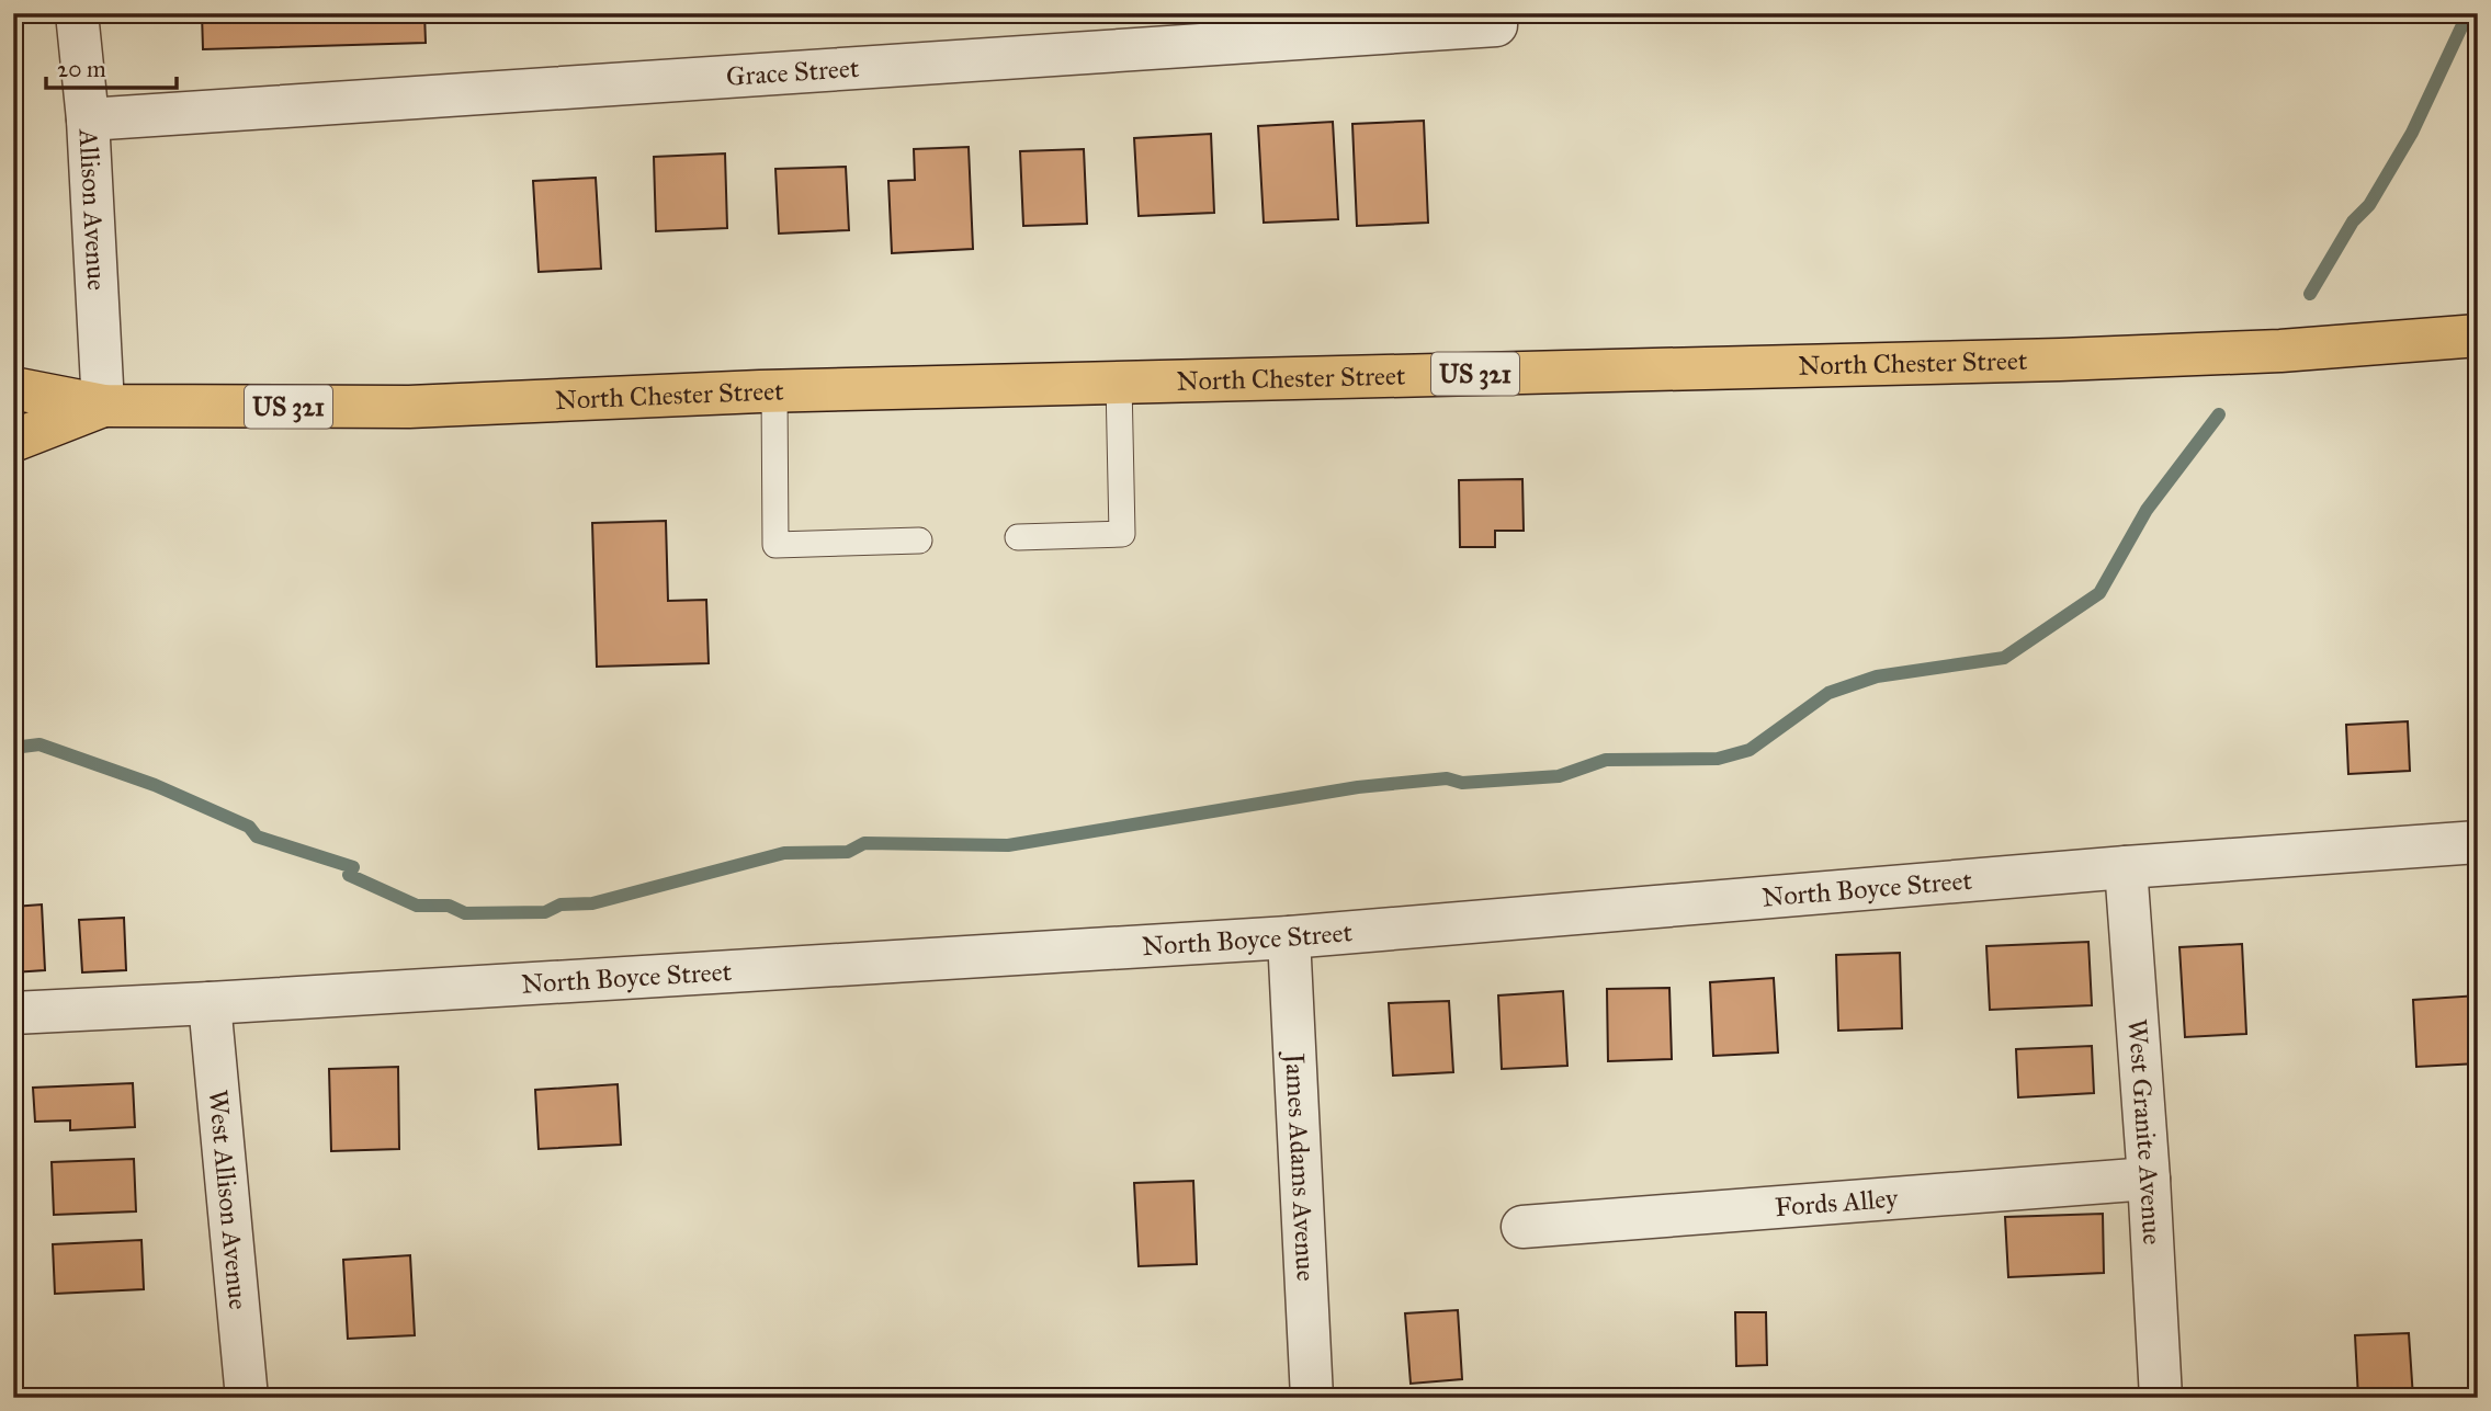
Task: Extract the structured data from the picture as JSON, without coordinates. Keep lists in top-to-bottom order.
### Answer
{
  "streets": {
    "main road": ["North Chester Street", "US 321"],
    "street": [
      "Grace Street",
      "Allison Avenue",
      "North Boyce Street",
      "West Granite Avenue",
      "James Adams Avenue",
      "West Allison Avenue",
      "Fords Alley"
    ]
  },
  "crossings": [
    ["Grace Street", "Allison Avenue"],
    ["Allison Avenue", "North Chester Street"],
    ["North Boyce Street", "West Granite Avenue"],
    ["North Boyce Street", "James Adams Avenue"],
    ["North Boyce Street", "West Allison Avenue"],
    ["West Granite Avenue", "Fords Alley"]
  ],
  "scale_bar": "20 m"
}
